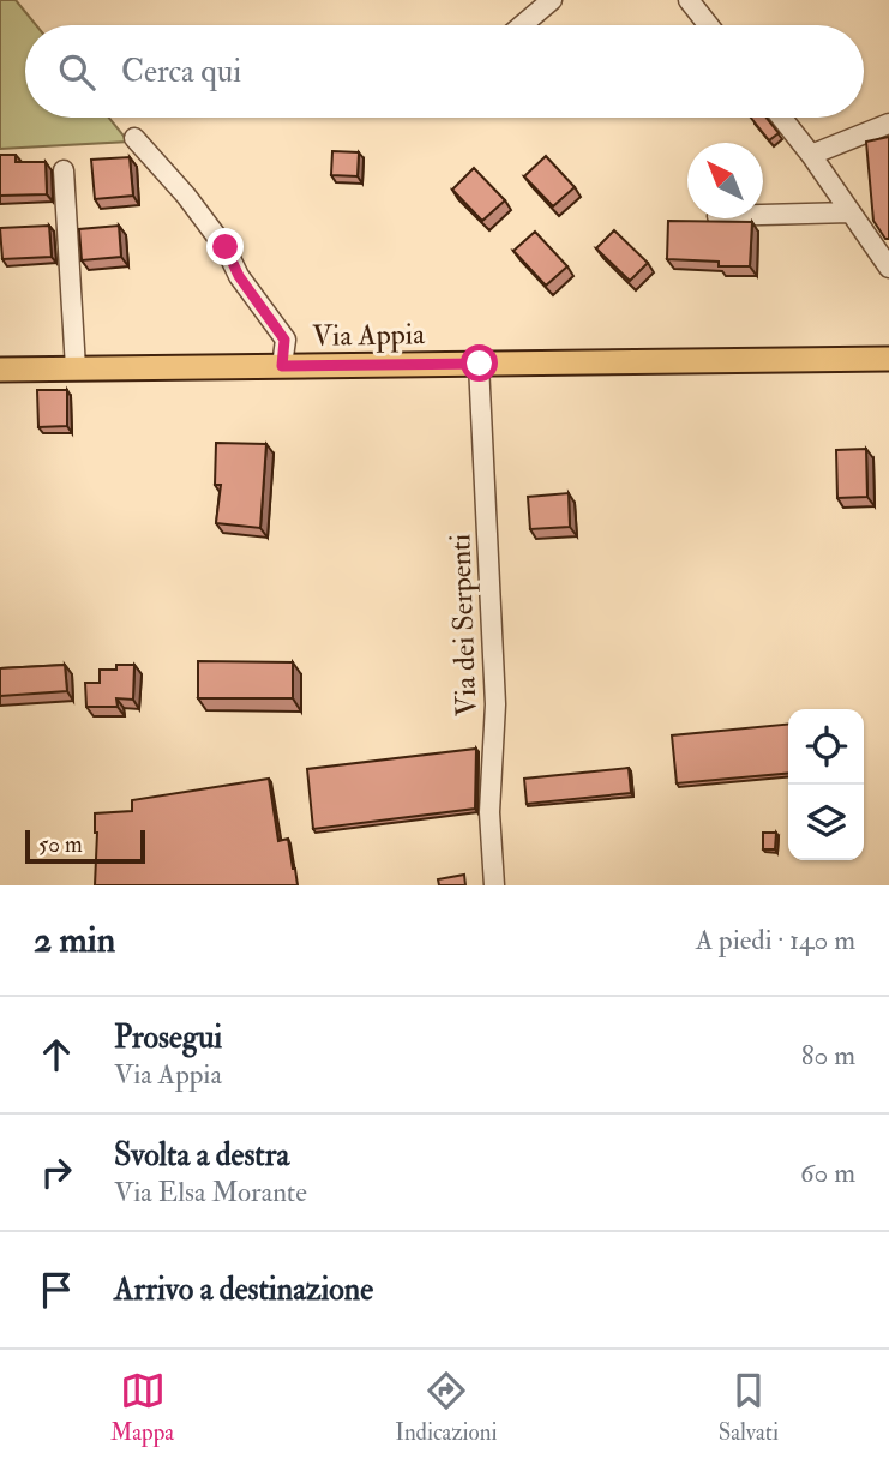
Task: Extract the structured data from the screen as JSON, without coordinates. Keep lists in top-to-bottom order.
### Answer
{
  "streets": {
    "main road": ["Via Appia"],
    "street": ["Via dei Serpenti"]
  },
  "crossings": [
    ["Via Appia", "Via dei Serpenti"]
  ],
  "scale_bar": "50 m",
  "north": "top left",
  "page": {
    "search": "Cerca qui",
    "scale": "50 m",
    "heading": ["2 min", "A piedi · 140 m"],
    "list": [
      ["Prosegui", "Via Appia", "80 m"],
      ["Svolta a destra", "Via Elsa Morante", "60 m"],
      "Arrivo a destinazione"
    ],
    "nav": ["Mappa", "Indicazioni", "Salvati"]
  }
}
